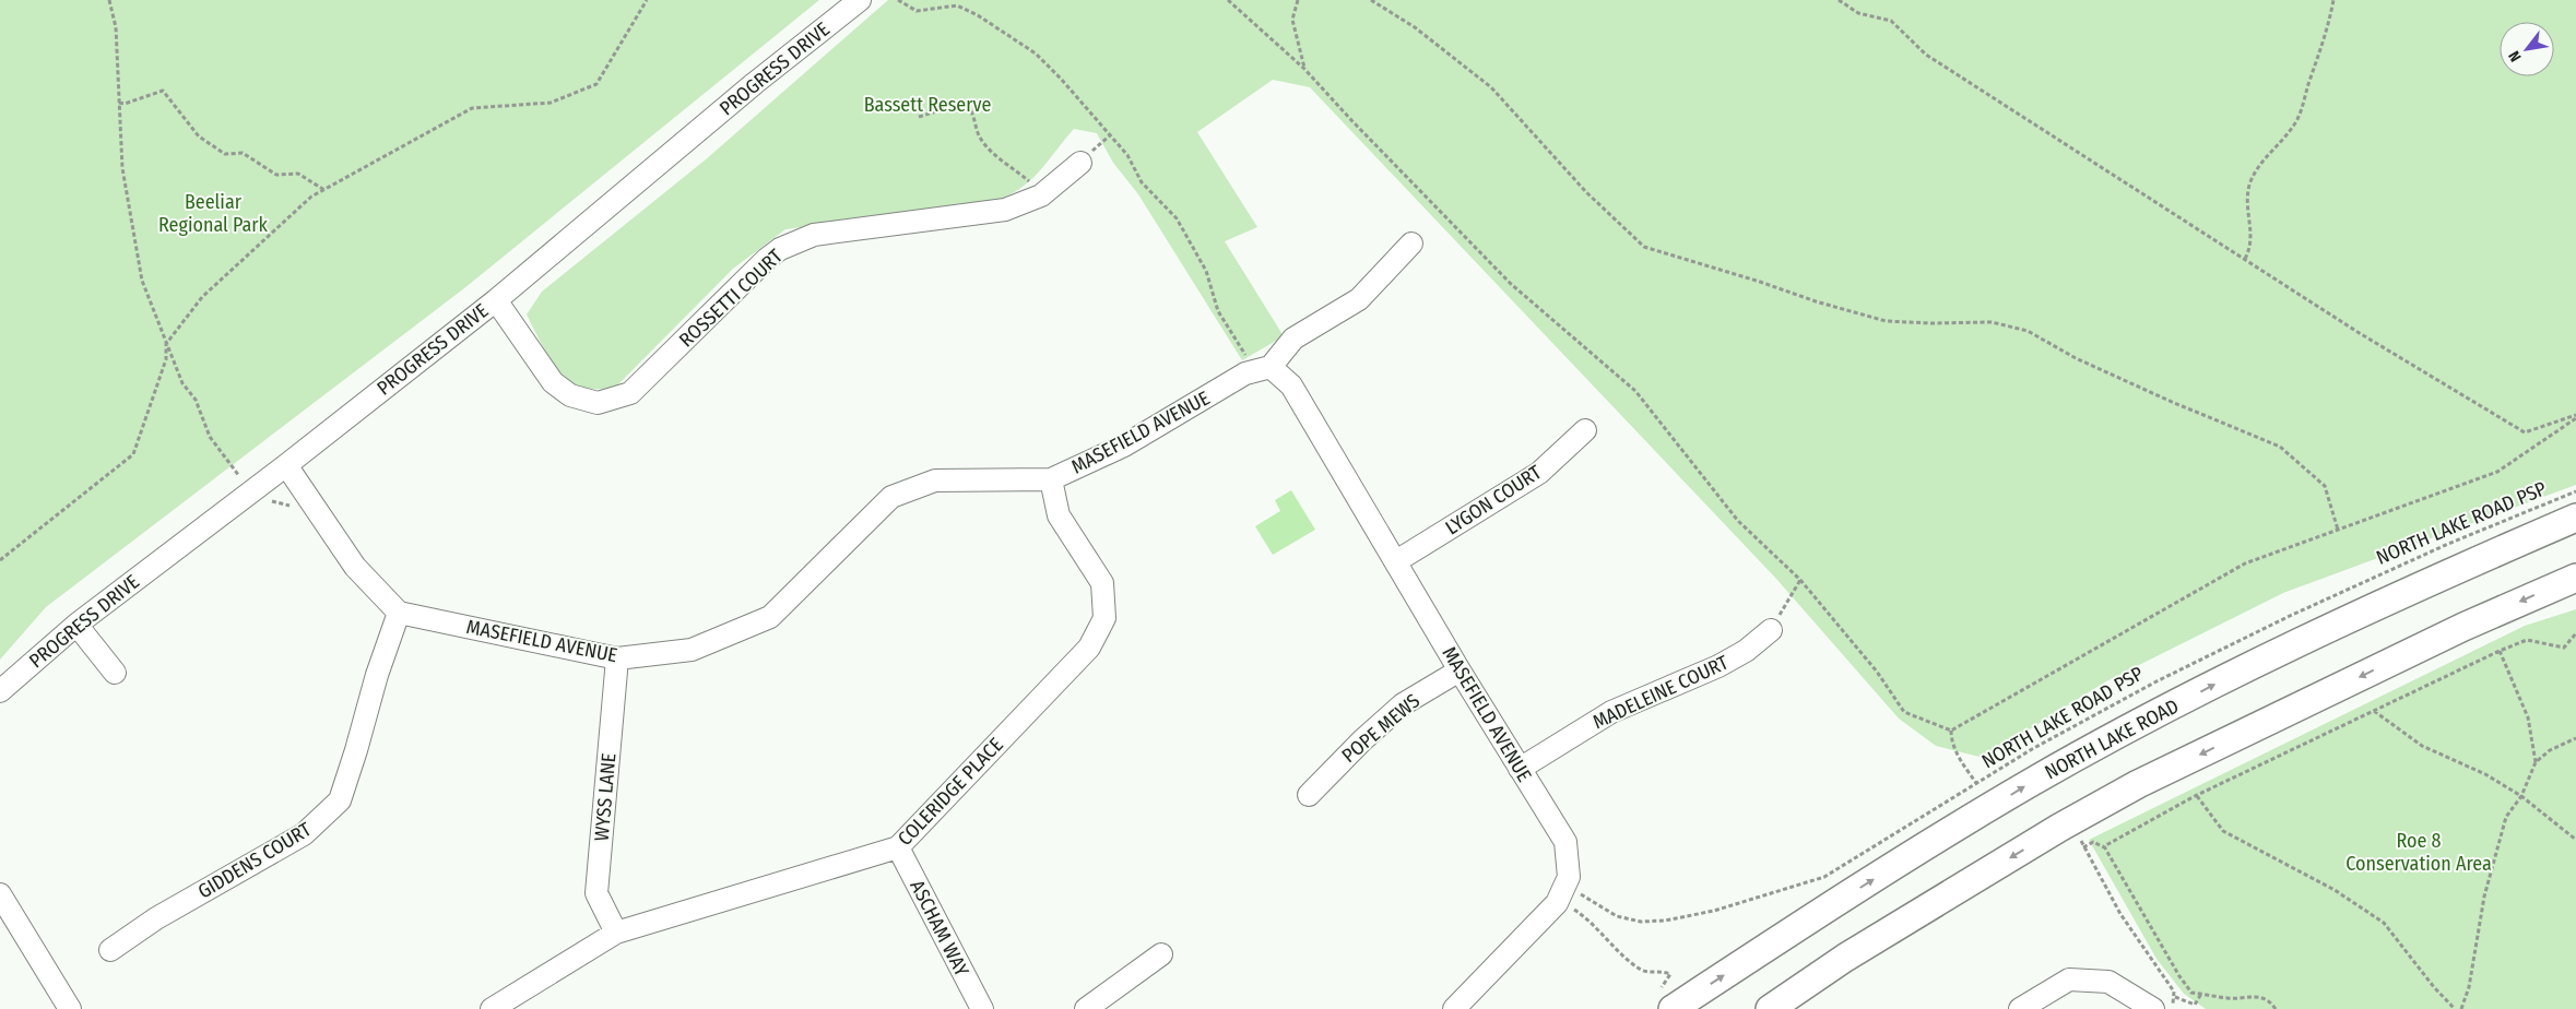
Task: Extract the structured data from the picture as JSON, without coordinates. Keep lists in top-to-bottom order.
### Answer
{
  "streets": {
    "main road": ["NORTH LAKE ROAD"],
    "street": [
      "PROGRESS DRIVE",
      "ROSSETTI COURT",
      "MASEFIELD AVENUE",
      "LYGON COURT",
      "MADELEINE COURT",
      "POPE MEWS",
      "COLERIDGE PLACE",
      "WYSS LANE",
      "GIDDENS COURT",
      "ASCHAM WAY"
    ],
    "path": ["NORTH LAKE ROAD PSP"]
  },
  "crossings": [
    ["PROGRESS DRIVE", "ROSSETTI COURT"],
    ["MASEFIELD AVENUE", "LYGON COURT"],
    ["MASEFIELD AVENUE", "NORTH LAKE ROAD PSP"],
    ["MASEFIELD AVENUE", "MADELEINE COURT"],
    ["MASEFIELD AVENUE", "POPE MEWS"],
    ["MASEFIELD AVENUE", "COLERIDGE PLACE"],
    ["MASEFIELD AVENUE", "WYSS LANE"],
    ["MASEFIELD AVENUE", "GIDDENS COURT"],
    ["COLERIDGE PLACE", "WYSS LANE"],
    ["COLERIDGE PLACE", "ASCHAM WAY"]
  ],
  "parks": ["Bassett Reserve", "Beeliar Regional Park", "Roe 8 Conservation Area"],
  "north": "bottom left"
}
